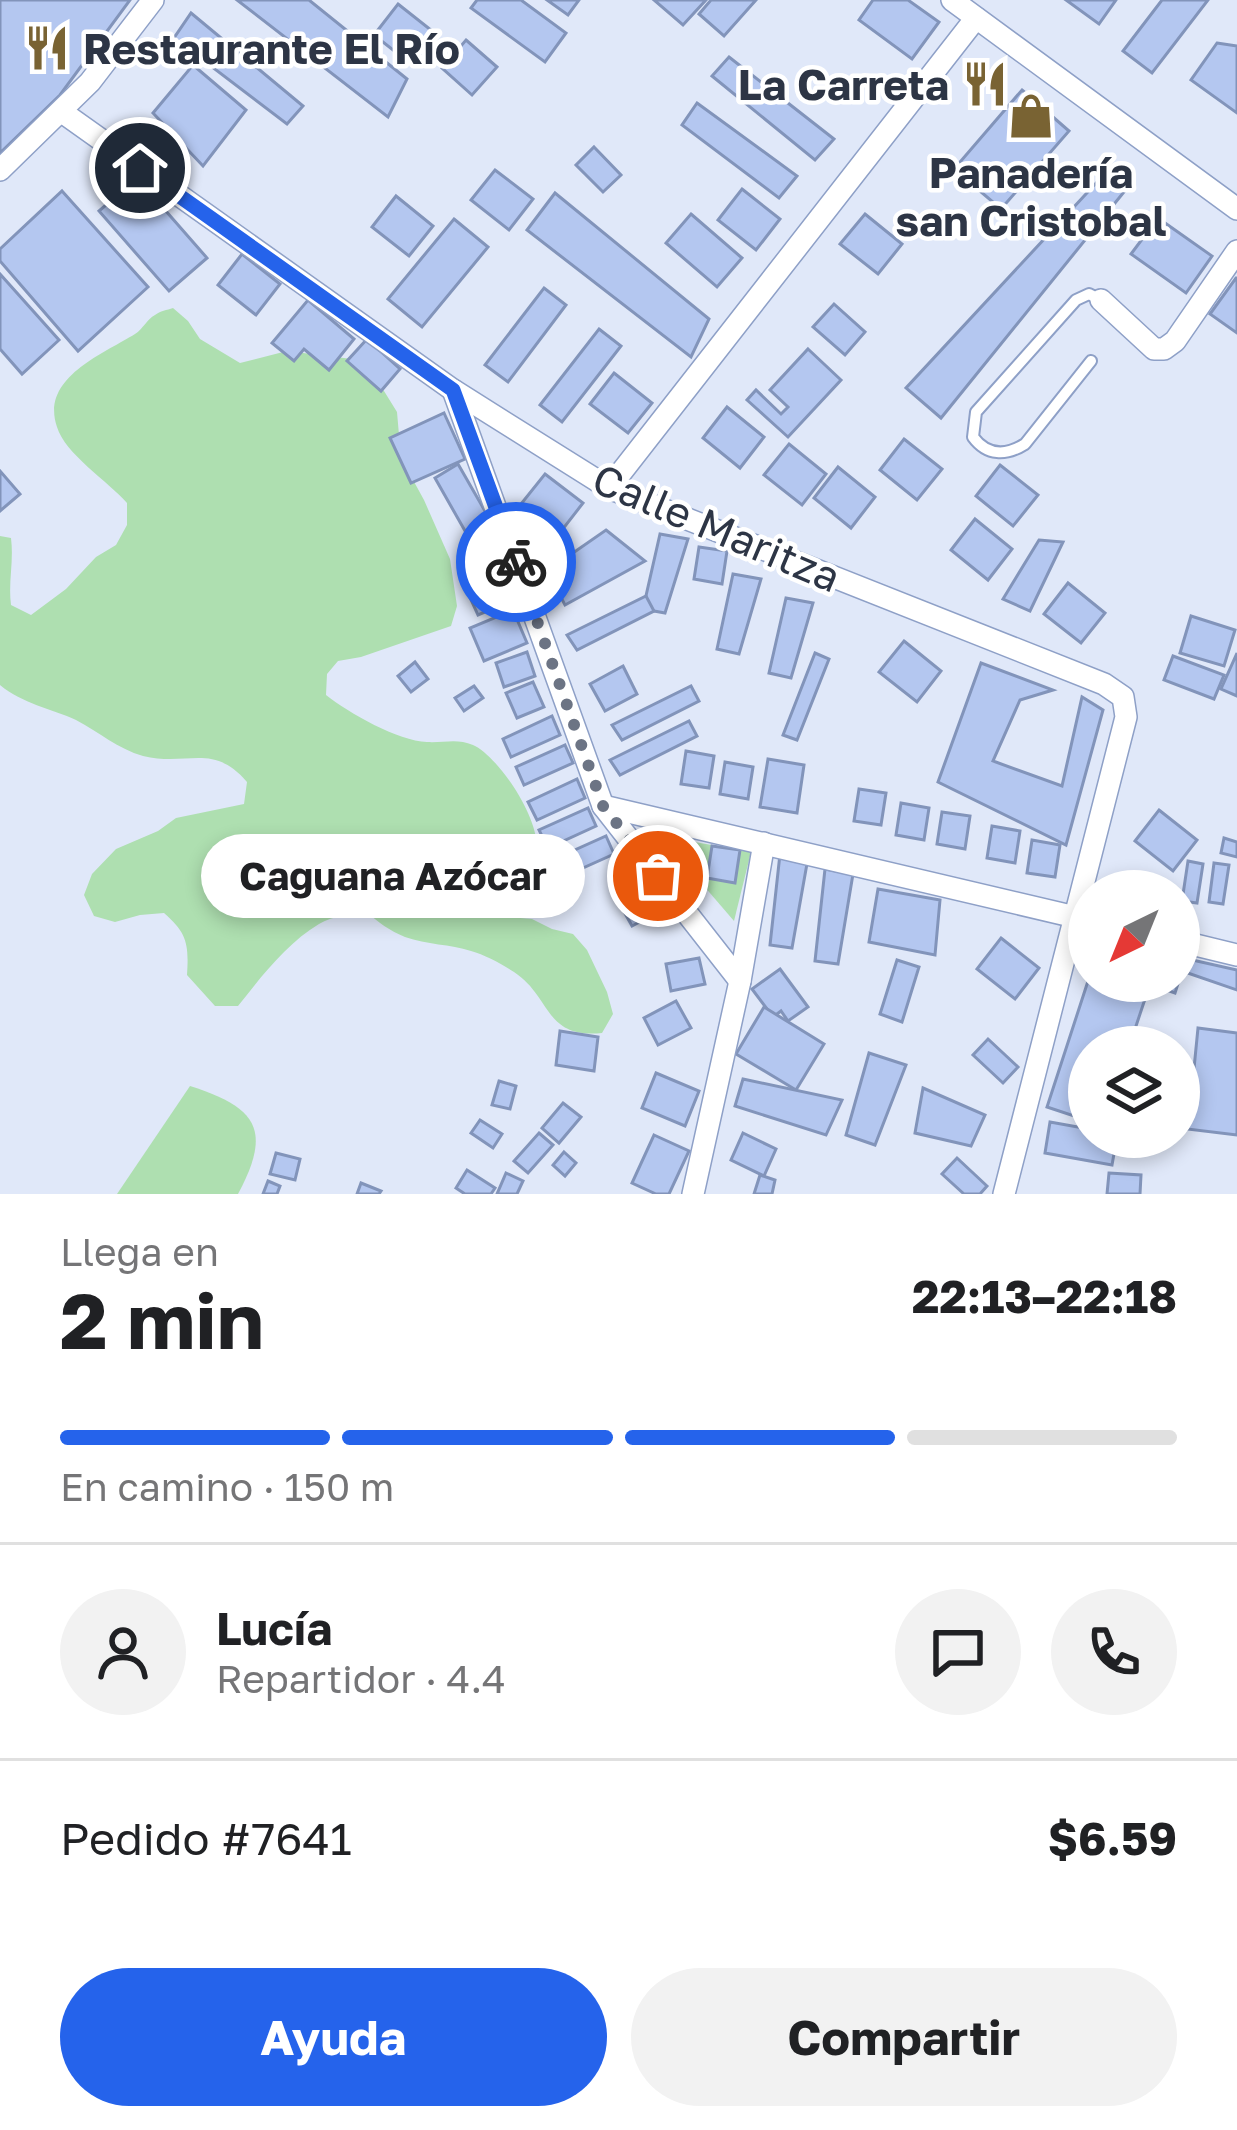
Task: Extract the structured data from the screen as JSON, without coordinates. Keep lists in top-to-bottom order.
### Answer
{
  "streets": {
    "street": ["Calle Maritza"]
  },
  "places": {
    "restaurant": ["Restaurante El Río", "La Carreta"],
    "shop": ["Panadería san Cristobal"],
    "other": ["Caguana Azócar"]
  },
  "north": "bottom left",
  "page": {
    "bubble": "Caguana Azócar",
    "heading": ["2 min", "Llega en", "22:13–22:18"],
    "panel": [
      "Lucía",
      "Repartidor · 4.4",
      "Pedido #7641",
      "$6.59"
    ],
    "bar": "En camino · 150 m",
    "buttons": ["Ayuda", "Compartir"]
  }
}
